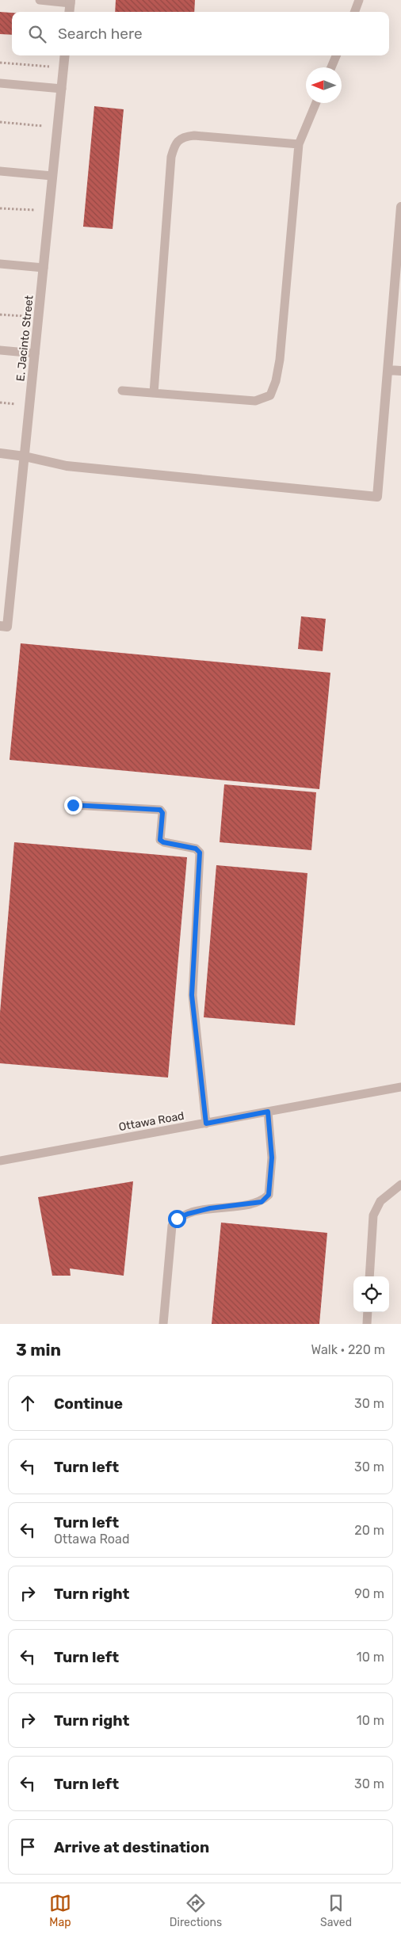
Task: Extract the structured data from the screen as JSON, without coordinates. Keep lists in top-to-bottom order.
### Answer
{
  "streets": {
    "street": ["E. Jacinto Street"],
    "lane": ["Ottawa Road"]
  },
  "north": "left",
  "page": {
    "search": "Search here",
    "heading": ["3 min", "Walk · 220 m"],
    "list": [
      ["Continue", "30 m"],
      ["Turn left", "30 m"],
      ["Turn left", "Ottawa Road", "20 m"],
      ["Turn right", "90 m"],
      ["Turn left", "10 m"],
      ["Turn right", "10 m"],
      ["Turn left", "30 m"],
      "Arrive at destination"
    ],
    "nav": ["Map", "Directions", "Saved"]
  }
}
